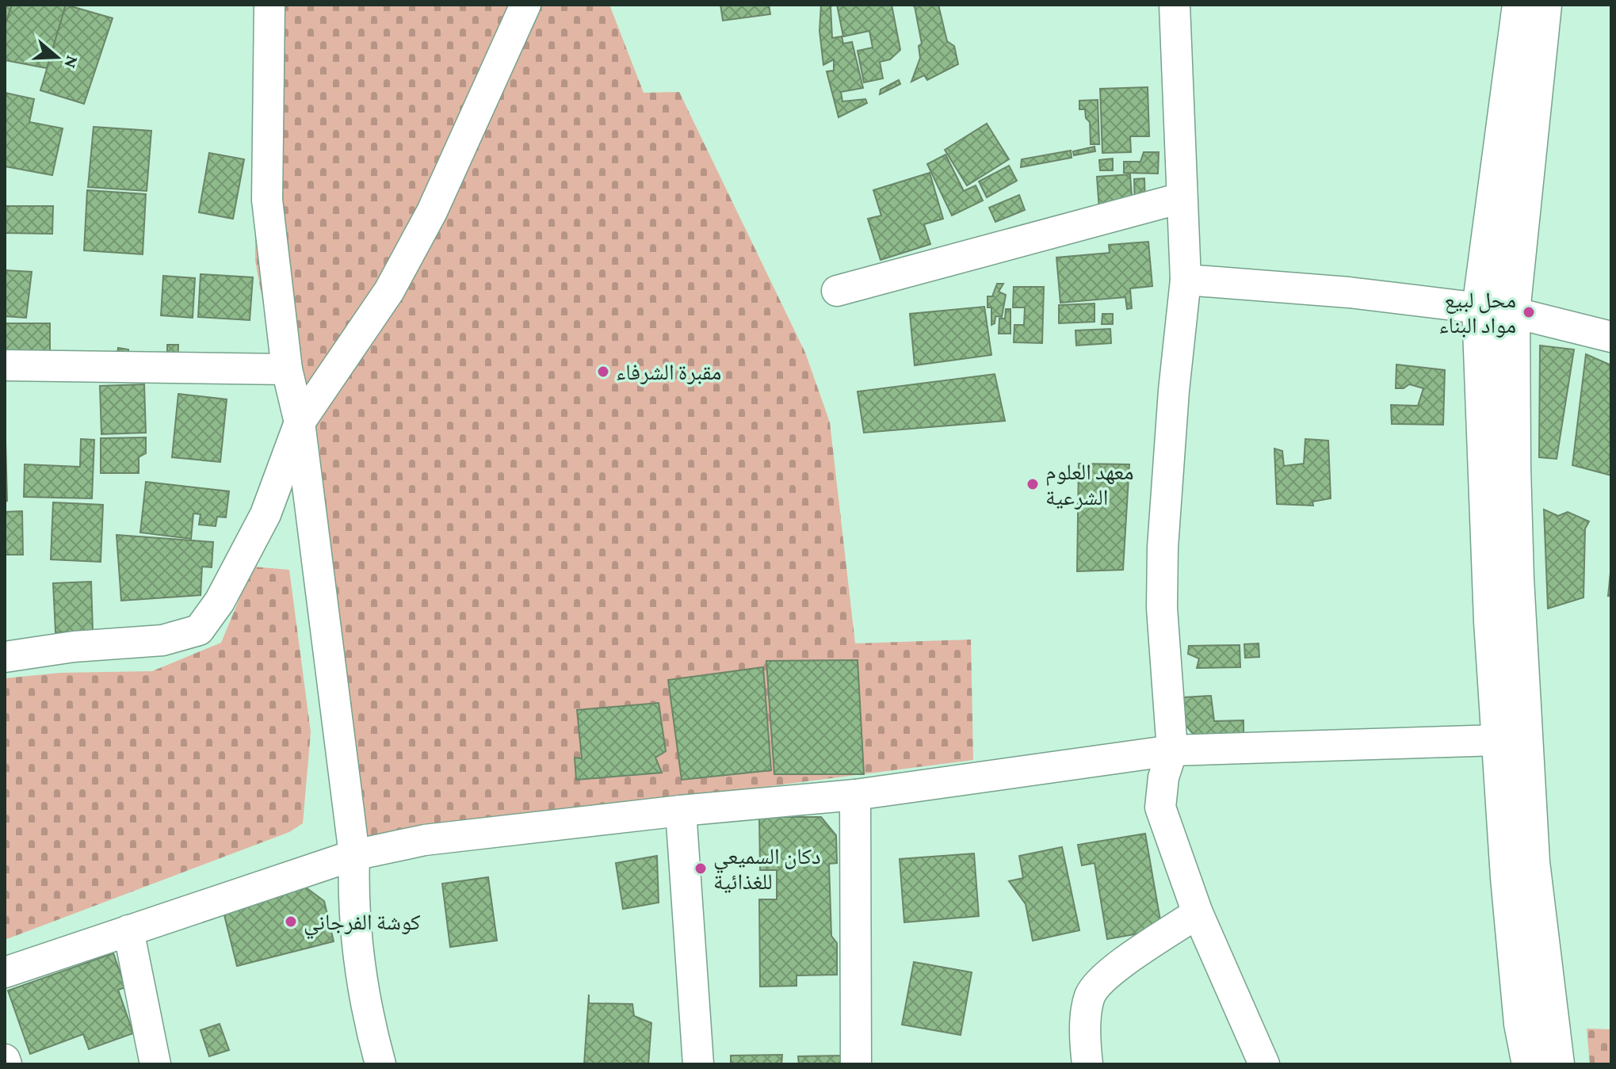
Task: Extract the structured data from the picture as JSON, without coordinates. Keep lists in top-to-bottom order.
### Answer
{
  "places": [
    "محل لبيع مواد البناء",
    "مقبرة الشرفاء",
    "معهد العلوم الشرعية",
    "دكان السميعي للغذائية",
    "كوشة الفرجاني"
  ],
  "north": "right"
}
